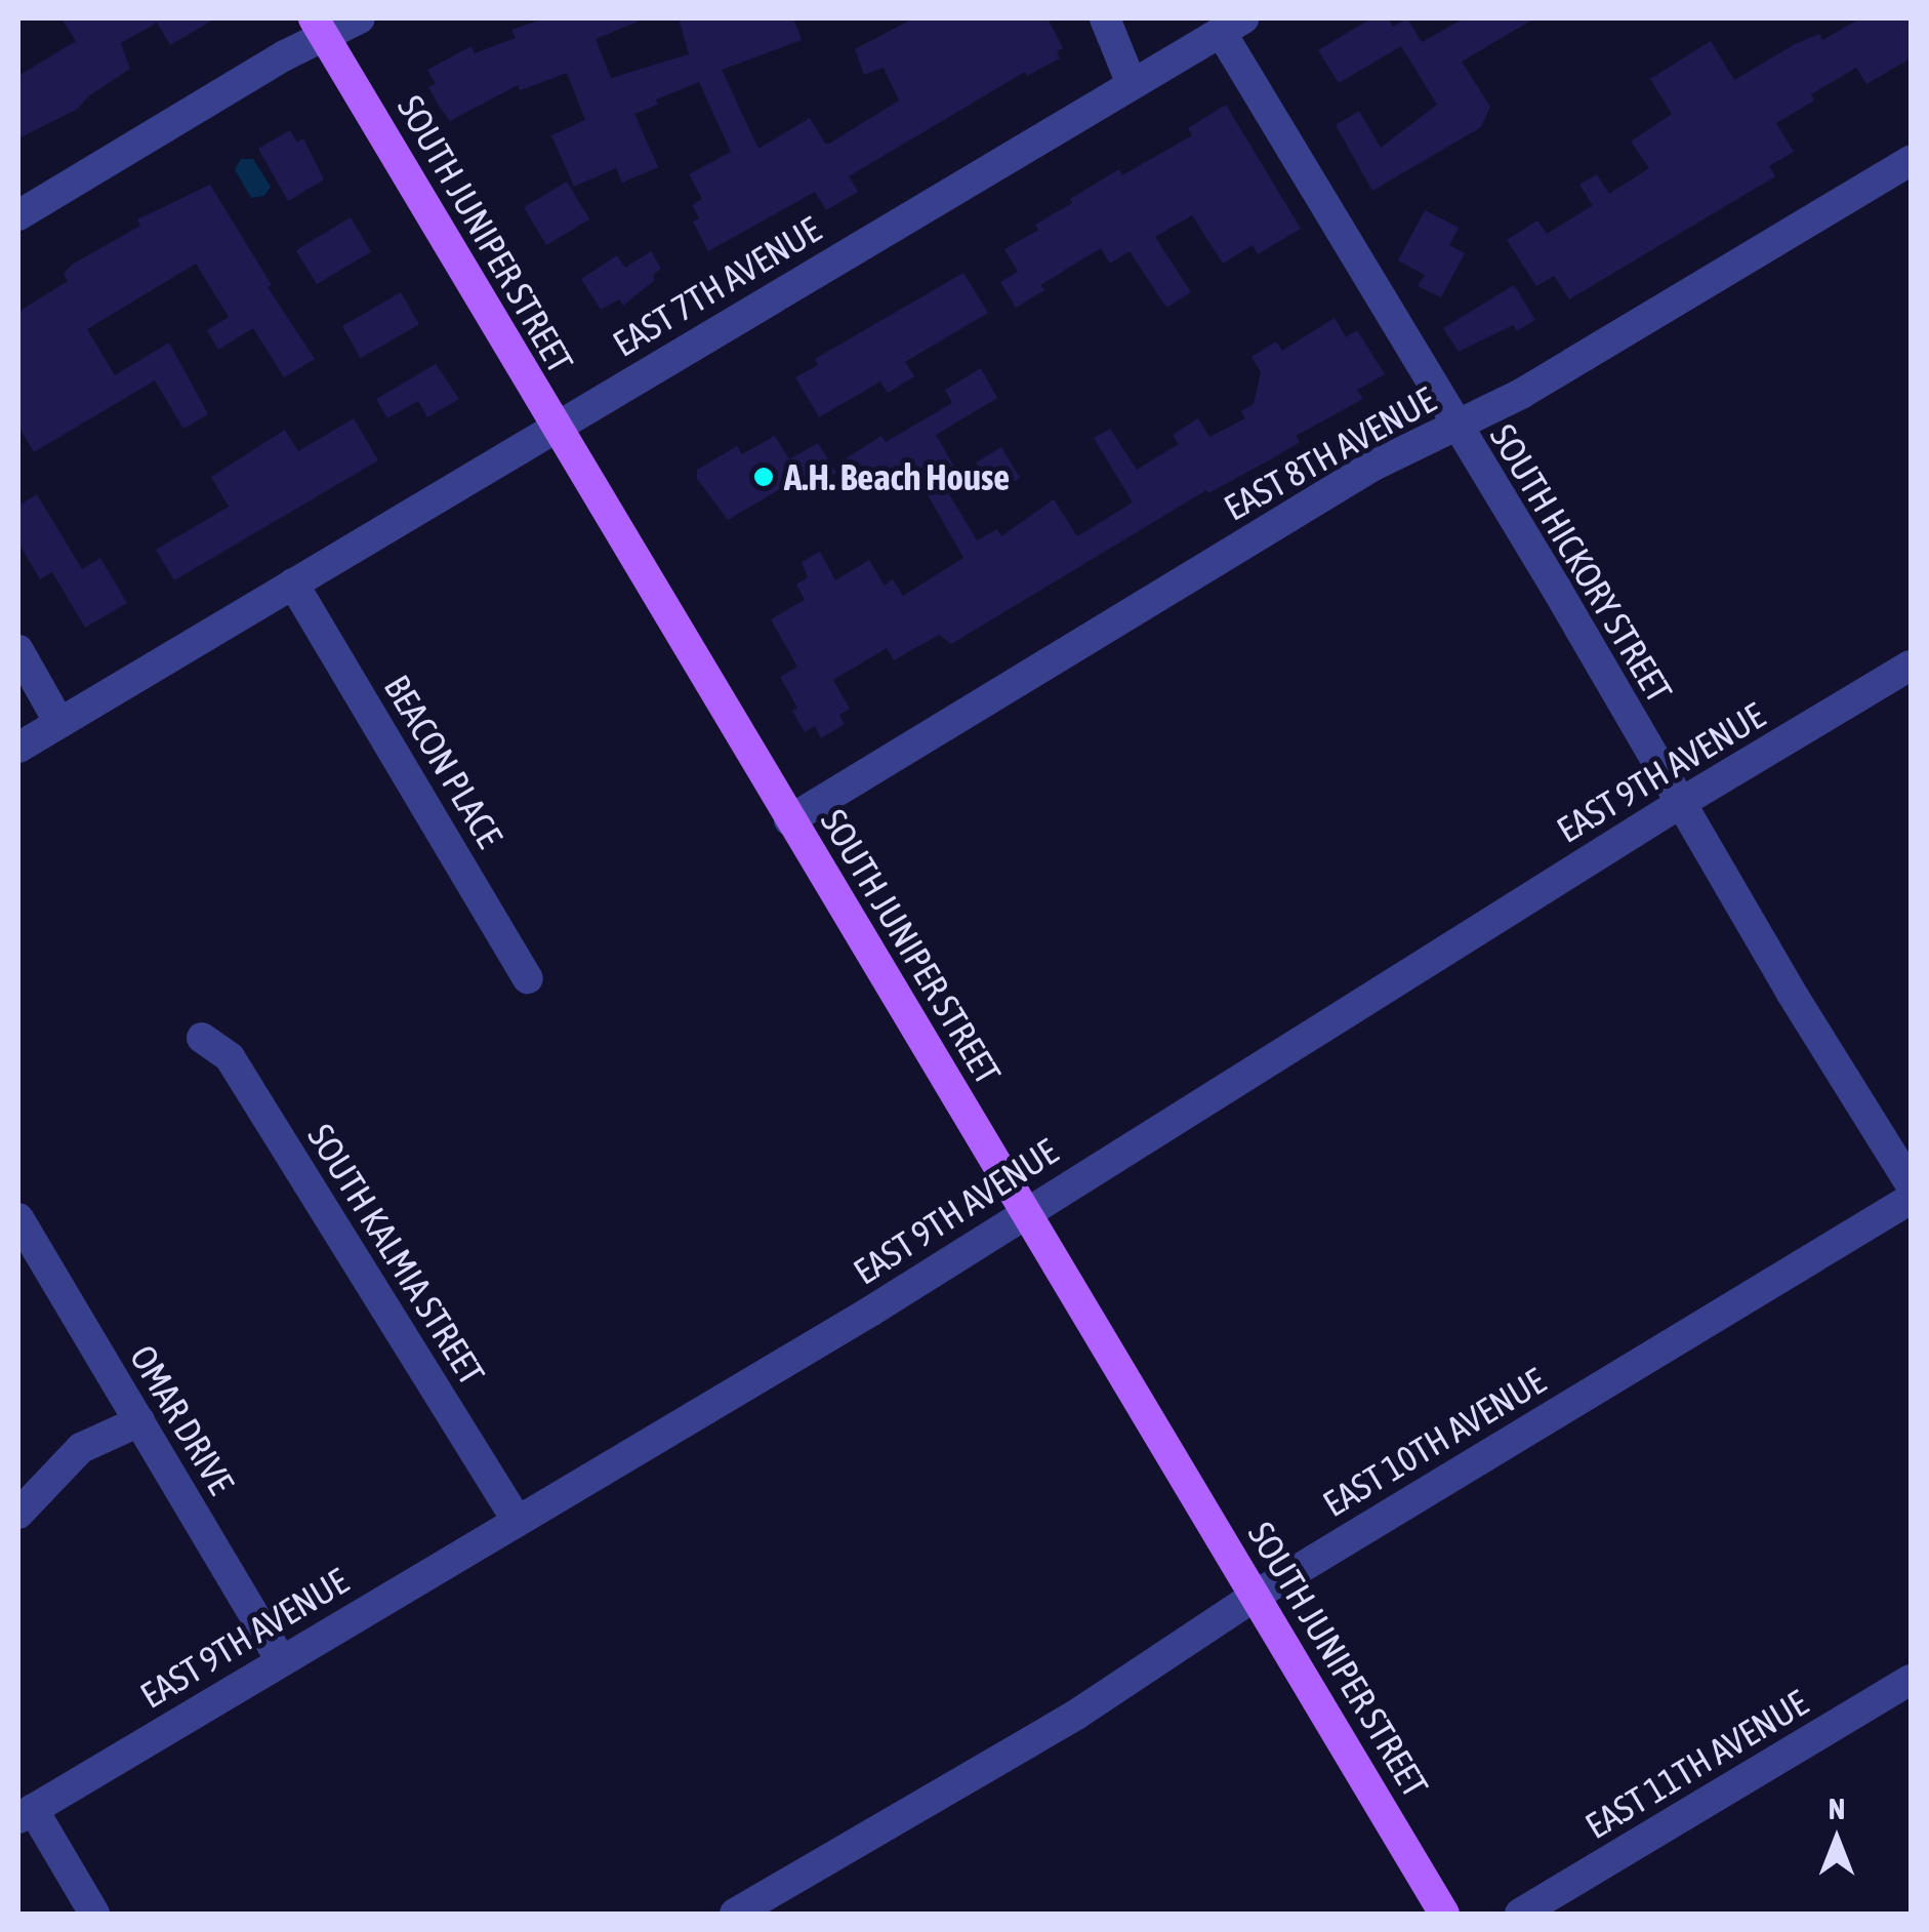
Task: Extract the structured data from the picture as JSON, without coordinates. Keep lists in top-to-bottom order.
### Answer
{
  "streets": {
    "main road": ["SOUTH JUNIPER STREET"],
    "street": [
      "EAST 7TH AVENUE",
      "EAST 8TH AVENUE",
      "SOUTH HICKORY STREET",
      "BEACON PLACE",
      "EAST 9TH AVENUE",
      "SOUTH KALMIA STREET",
      "OMAR DRIVE",
      "EAST 10TH AVENUE",
      "EAST 11TH AVENUE"
    ]
  },
  "crossings": [
    ["SOUTH JUNIPER STREET", "EAST 7TH AVENUE"],
    ["SOUTH JUNIPER STREET", "EAST 8TH AVENUE"],
    ["SOUTH JUNIPER STREET", "EAST 9TH AVENUE"],
    ["SOUTH JUNIPER STREET", "EAST 10TH AVENUE"],
    ["EAST 7TH AVENUE", "SOUTH HICKORY STREET"],
    ["EAST 7TH AVENUE", "BEACON PLACE"],
    ["EAST 8TH AVENUE", "SOUTH HICKORY STREET"],
    ["SOUTH HICKORY STREET", "EAST 9TH AVENUE"],
    ["EAST 9TH AVENUE", "SOUTH KALMIA STREET"],
    ["EAST 9TH AVENUE", "OMAR DRIVE"]
  ],
  "places": ["A.H. Beach House"],
  "north": "top"
}
